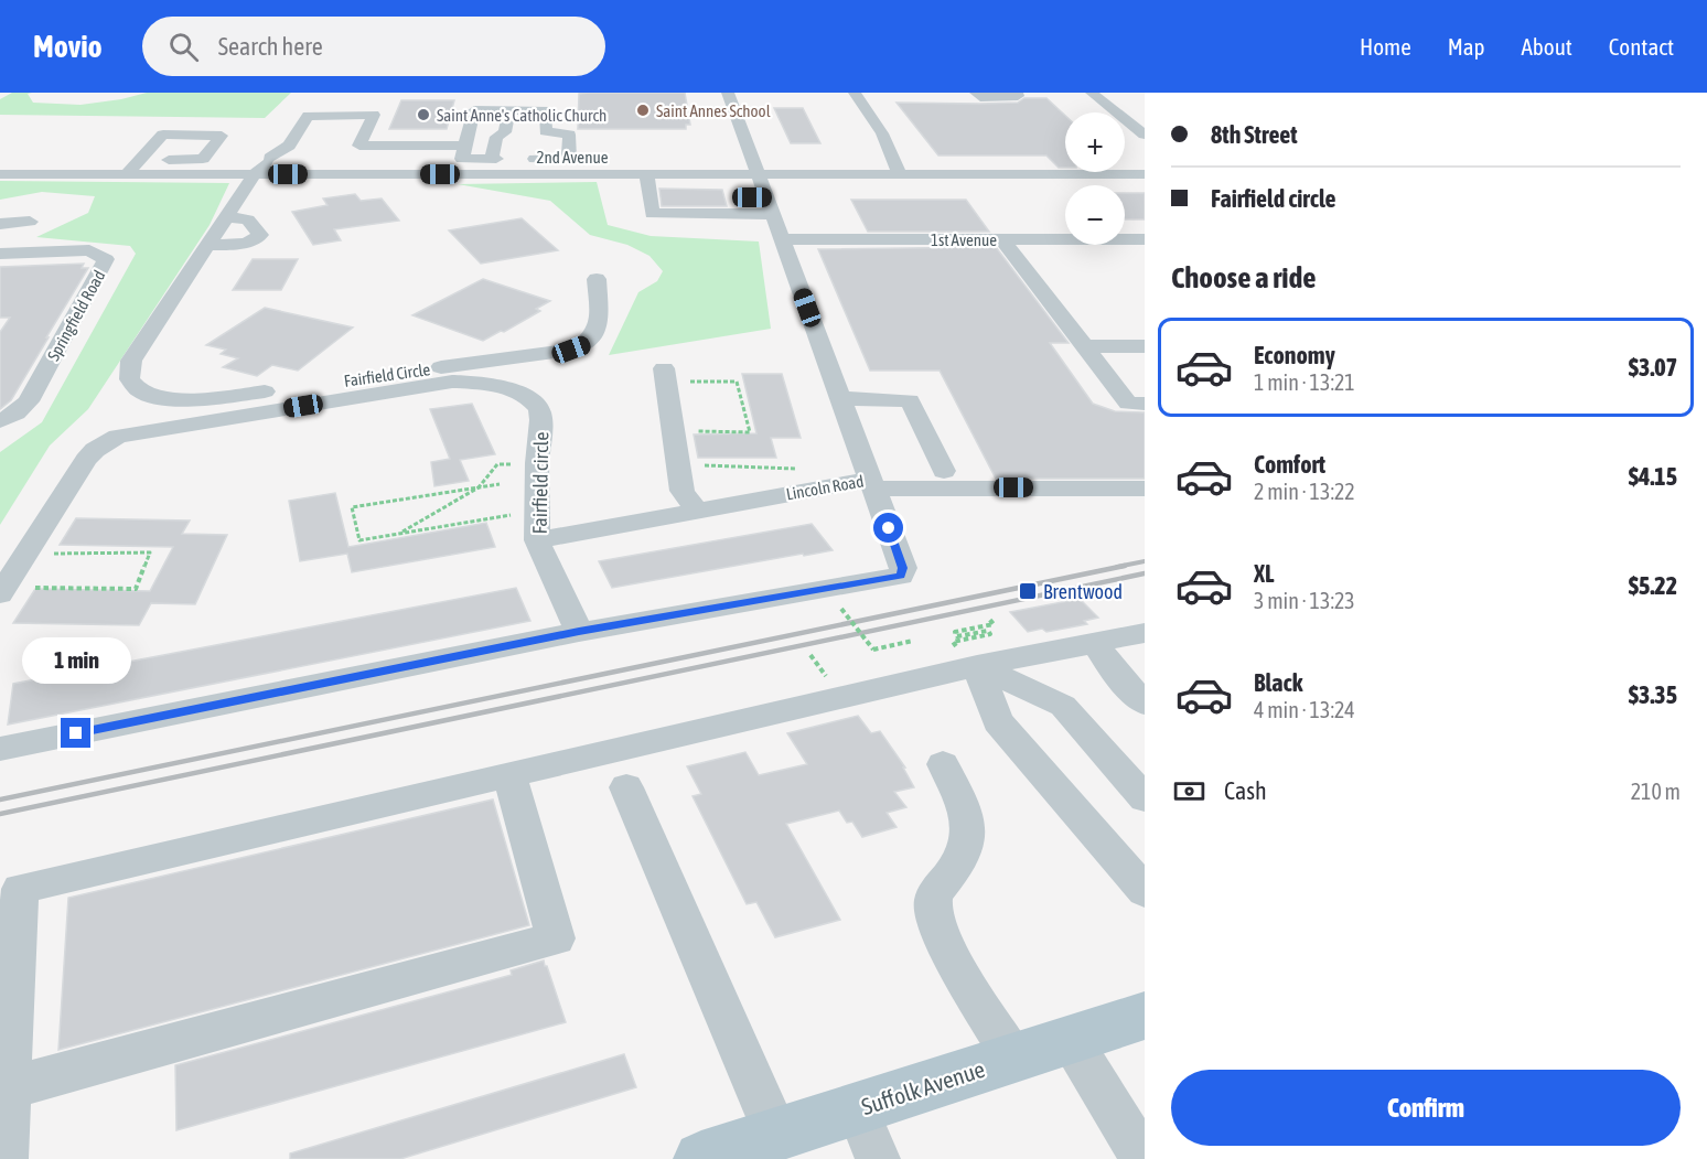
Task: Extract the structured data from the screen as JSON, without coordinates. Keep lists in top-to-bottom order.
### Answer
{
  "streets": {
    "main road": ["Suffolk Avenue"],
    "street": [
      "2nd Avenue",
      "1st Avenue",
      "Springfield Road",
      "Fairfield Circle",
      "Fairfield circle",
      "Lincoln Road"
    ]
  },
  "crossings": [
    ["2nd Avenue", "Fairfield Circle"],
    ["2nd Avenue", "Lincoln Road"],
    ["1st Avenue", "Lincoln Road"],
    ["Fairfield circle", "Lincoln Road"]
  ],
  "places": {
    "other": ["Saint Annes School", "Saint Anne's Catholic Church"],
    "transit": ["Brentwood"]
  },
  "page": {
    "header": "Movio",
    "search": "Search here",
    "nav": [
      "Home",
      "Map",
      "About",
      "Contact"
    ],
    "banner": ["8th Street", "Fairfield circle"],
    "map_buttons": ["+", "−"],
    "heading": "Choose a ride",
    "list": [
      {
        "name": "Economy",
        "note": "1 min · 13:21",
        "value": "$3.07"
      },
      {
        "name": "Comfort",
        "note": "2 min · 13:22",
        "value": "$4.15"
      },
      {
        "name": "XL",
        "note": "3 min · 13:23",
        "value": "$5.22"
      },
      {
        "name": "Black",
        "note": "4 min · 13:24",
        "value": "$3.35"
      }
    ],
    "bubble": "1 min",
    "pay": ["Cash", "210 m"],
    "buttons": "Confirm"
  }
}
